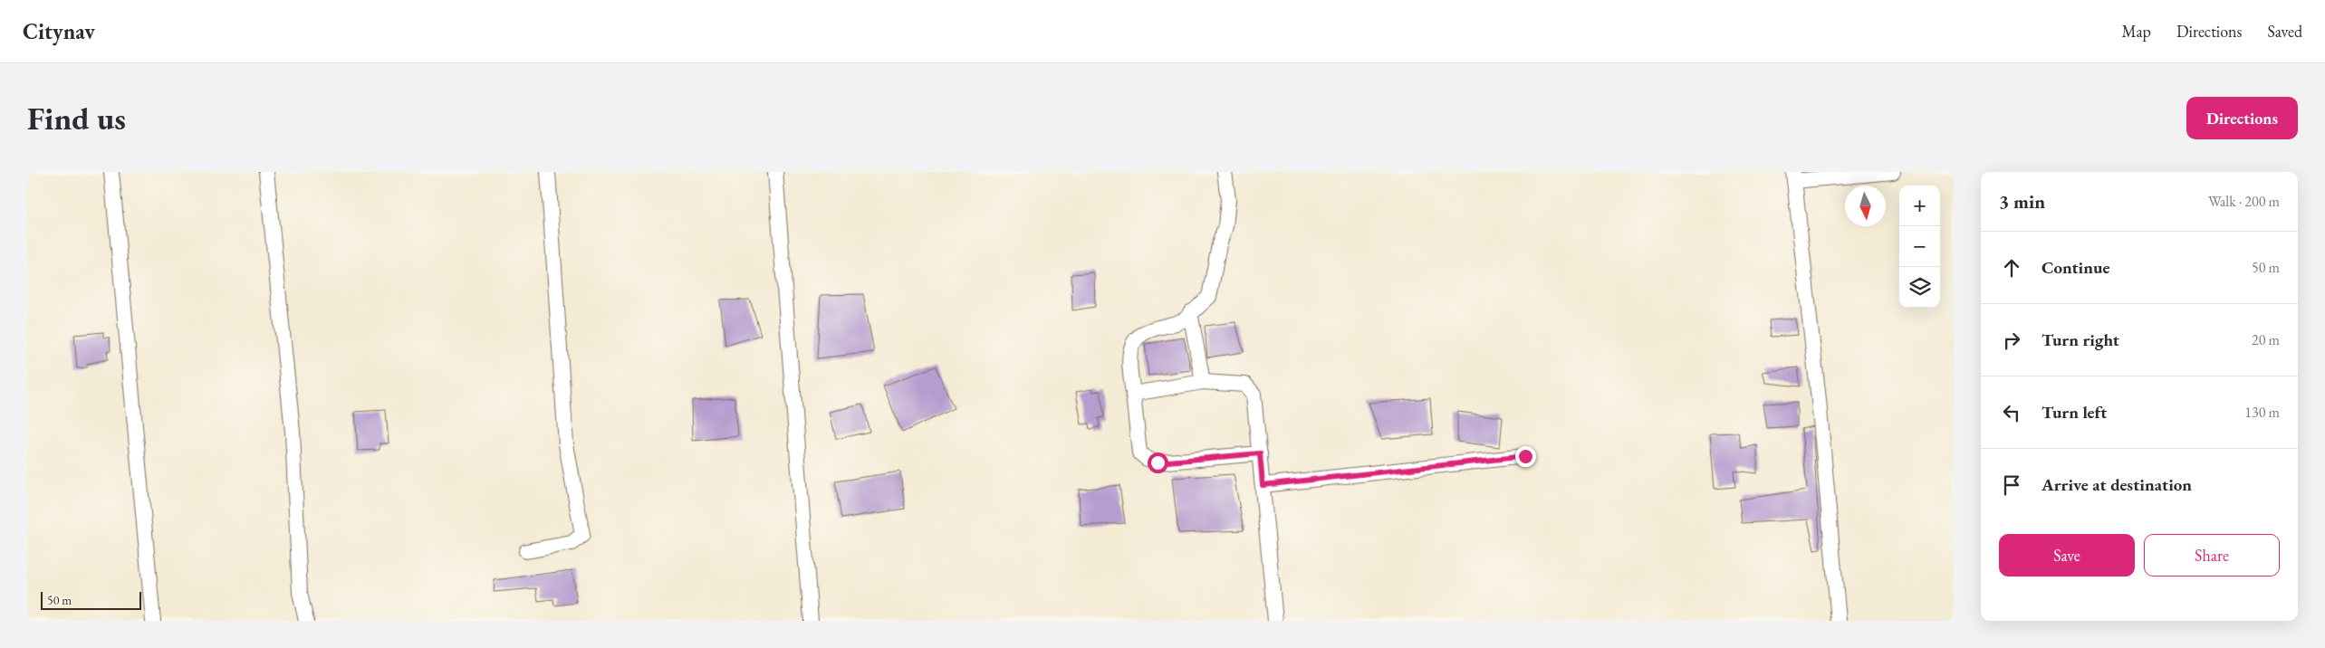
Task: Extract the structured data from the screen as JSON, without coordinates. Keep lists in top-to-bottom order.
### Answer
{
  "scale_bar": "50 m",
  "north": "bottom",
  "page": {
    "header": "Citynav",
    "nav": ["Map", "Directions", "Saved"],
    "buttons": [
      "Directions",
      ["Save", "Share"]
    ],
    "title": "Find us",
    "heading": ["3 min", "Walk · 200 m"],
    "map_buttons": ["+", "−"],
    "list": [
      ["Continue", "50 m"],
      ["Turn right", "20 m"],
      ["Turn left", "130 m"],
      "Arrive at destination"
    ],
    "scale": "50 m"
  }
}
